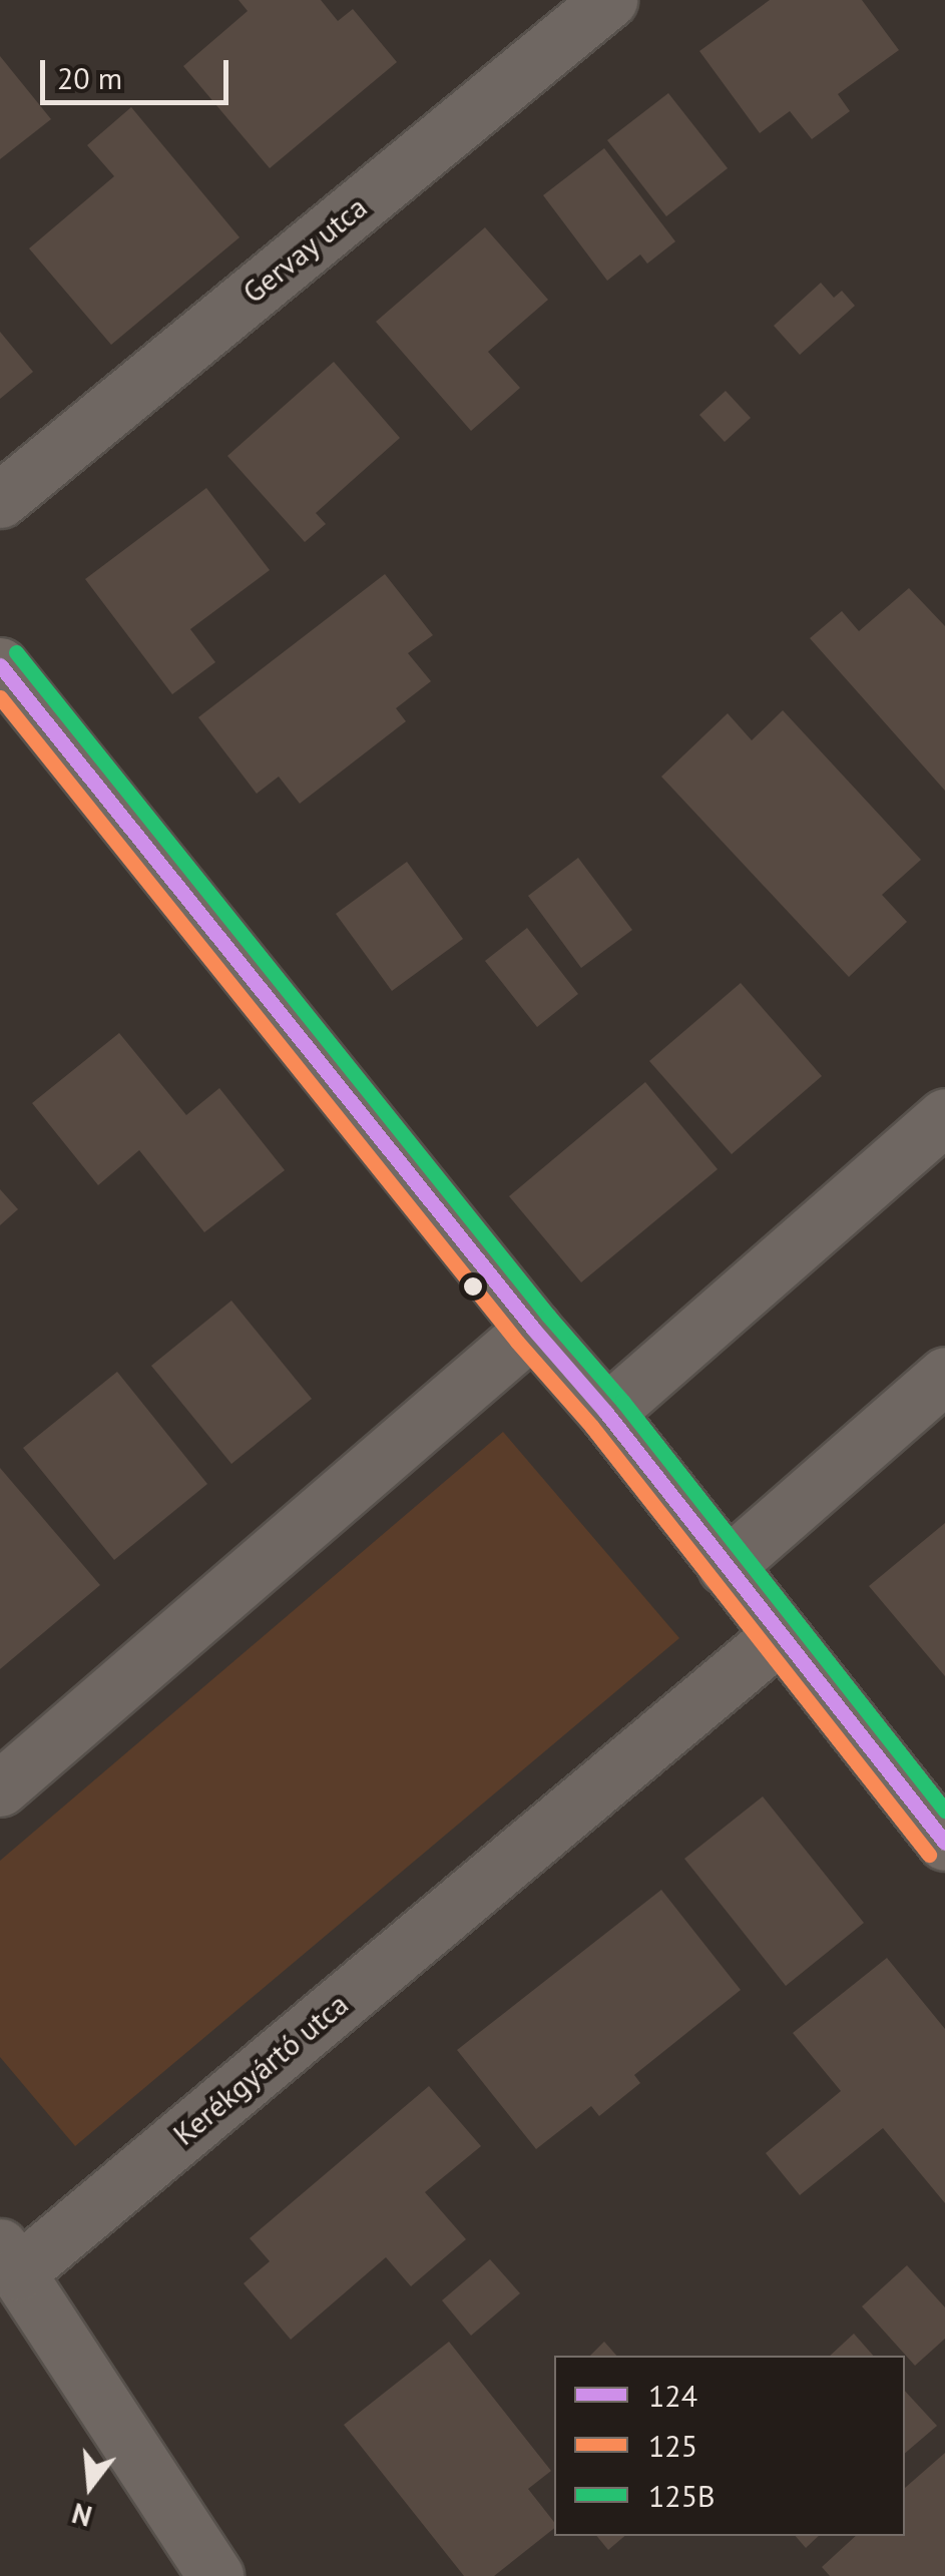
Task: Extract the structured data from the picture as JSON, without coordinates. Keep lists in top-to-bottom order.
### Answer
{
  "streets": {
    "street": ["Gervay utca", "Kerékgyártó utca"]
  },
  "lines": ["transit line 125B", "transit line 124", "transit line 125"],
  "legend": ["124", "125", "125B"],
  "scale_bar": "20 m",
  "north": "bottom"
}
